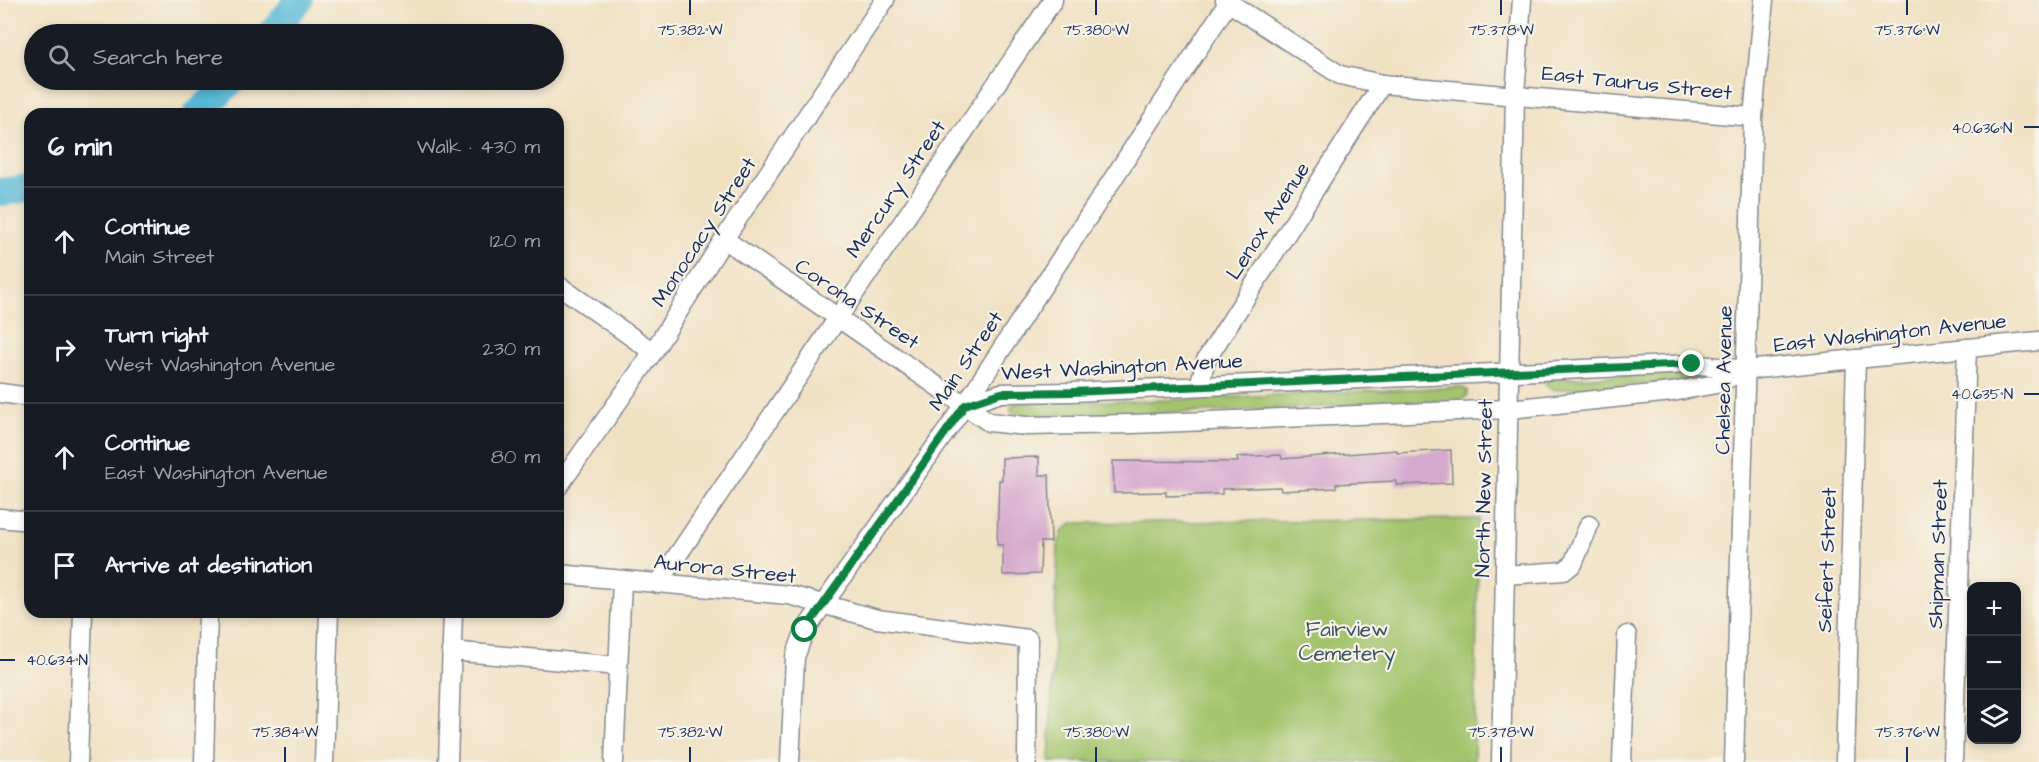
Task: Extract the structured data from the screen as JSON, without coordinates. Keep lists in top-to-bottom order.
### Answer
{
  "streets": {
    "street": [
      "East Taurus Street",
      "Mercury Street",
      "Lenox Avenue",
      "Monocacy Street",
      "Corona Street",
      "East Washington Avenue",
      "Main Street",
      "West Washington Avenue",
      "Chelsea Avenue",
      "North New Street",
      "Shipman Street",
      "Seifert Street",
      "Aurora Street"
    ]
  },
  "crossings": [
    ["East Taurus Street", "Lenox Avenue"],
    ["East Taurus Street", "Main Street"],
    ["East Taurus Street", "Chelsea Avenue"],
    ["East Taurus Street", "North New Street"],
    ["Mercury Street", "Corona Street"],
    ["Mercury Street", "Aurora Street"],
    ["Lenox Avenue", "West Washington Avenue"],
    ["Monocacy Street", "Corona Street"],
    ["Corona Street", "Main Street"],
    ["Corona Street", "West Washington Avenue"],
    ["East Washington Avenue", "West Washington Avenue"],
    ["East Washington Avenue", "Chelsea Avenue"],
    ["East Washington Avenue", "North New Street"],
    ["East Washington Avenue", "Shipman Street"],
    ["East Washington Avenue", "Seifert Street"],
    ["Main Street", "West Washington Avenue"],
    ["Main Street", "Aurora Street"],
    ["West Washington Avenue", "North New Street"]
  ],
  "parks": ["Fairview Cemetery"],
  "page": {
    "search": "Search here",
    "heading": ["6 min", "Walk · 430 m"],
    "list": [
      ["Continue", "Main Street", "120 m"],
      ["Turn right", "West Washington Avenue", "230 m"],
      ["Continue", "East Washington Avenue", "80 m"],
      "Arrive at destination"
    ],
    "map_buttons": ["+", "−"]
  },
  "coordinates": [
    "75.382°W",
    "75.380°W",
    "75.378°W",
    "75.376°W",
    "40.636°N",
    "40.635°N",
    "40.634°N",
    "75.384°W"
  ]
}
